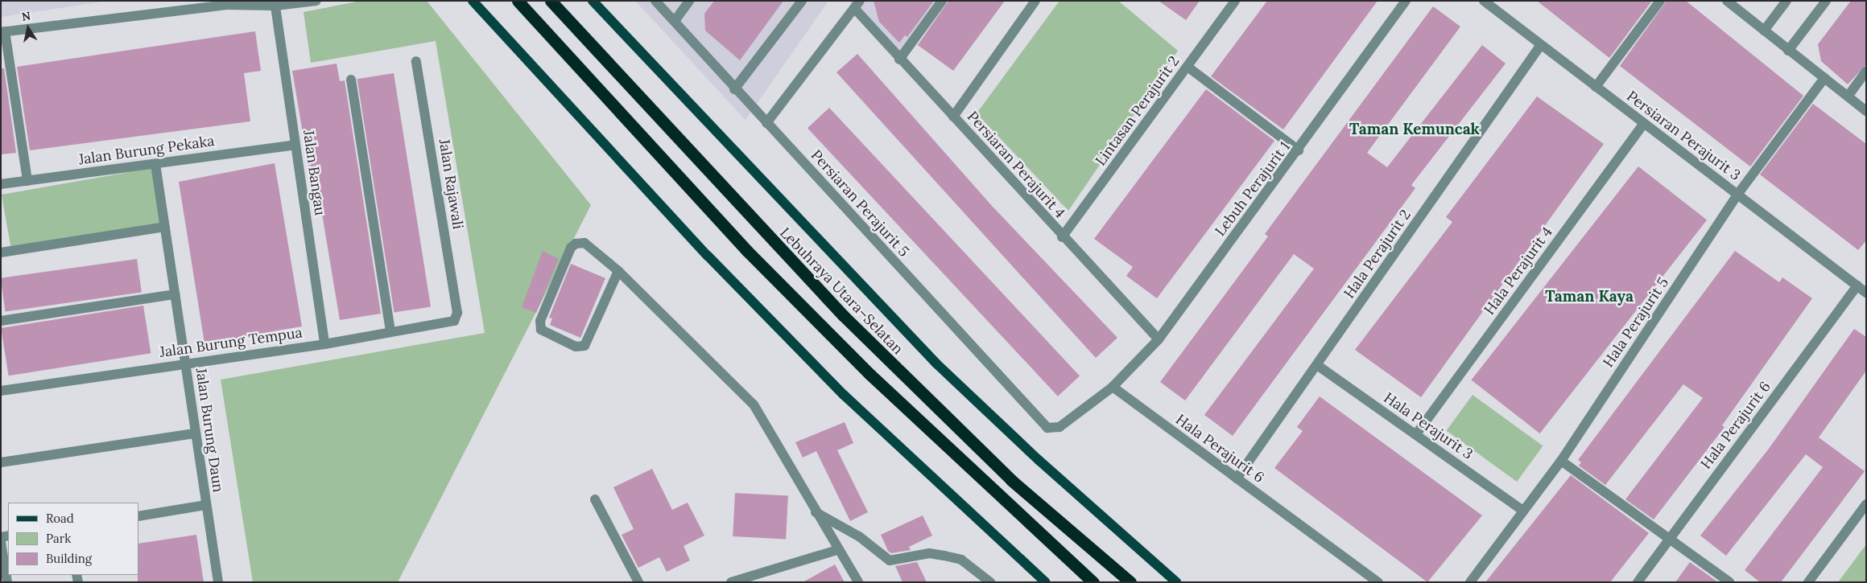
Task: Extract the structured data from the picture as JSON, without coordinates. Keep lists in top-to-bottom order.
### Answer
{
  "streets": {
    "highway": ["Lebuhraya Utara–Selatan"],
    "street": [
      "Lintasan Perajurit 2",
      "Persiaran Perajurit 3",
      "Jalan Burung Pekaka",
      "Persiaran Perajurit 4",
      "Jalan Bangau",
      "Jalan Rajawali",
      "Lebuh Perajurit 1",
      "Persiaran Perajurit 5",
      "Hala Perajurit 2",
      "Hala Perajurit 4",
      "Hala Perajurit 5",
      "Jalan Burung Tempua",
      "Hala Perajurit 6",
      "Hala Perajurit 3",
      "Jalan Burung Daun"
    ]
  },
  "crossings": [
    ["Lintasan Perajurit 2", "Persiaran Perajurit 4"],
    ["Persiaran Perajurit 3", "Hala Perajurit 2"],
    ["Persiaran Perajurit 3", "Hala Perajurit 4"],
    ["Persiaran Perajurit 3", "Hala Perajurit 5"],
    ["Persiaran Perajurit 3", "Hala Perajurit 6"],
    ["Jalan Burung Pekaka", "Jalan Bangau"],
    ["Jalan Burung Pekaka", "Jalan Burung Daun"],
    ["Persiaran Perajurit 4", "Lebuh Perajurit 1"],
    ["Jalan Bangau", "Jalan Burung Tempua"],
    ["Jalan Rajawali", "Jalan Burung Tempua"],
    ["Lebuh Perajurit 1", "Persiaran Perajurit 5"],
    ["Lebuh Perajurit 1", "Hala Perajurit 6"],
    ["Persiaran Perajurit 5", "Hala Perajurit 6"],
    ["Hala Perajurit 2", "Hala Perajurit 6"],
    ["Hala Perajurit 2", "Hala Perajurit 3"],
    ["Hala Perajurit 4", "Hala Perajurit 3"],
    ["Hala Perajurit 5", "Hala Perajurit 3"],
    ["Jalan Burung Tempua", "Jalan Burung Daun"]
  ],
  "districts": ["Taman Kemuncak", "Taman Kaya"],
  "legend": ["Road", "Park", "Building"],
  "north": "top"
}
